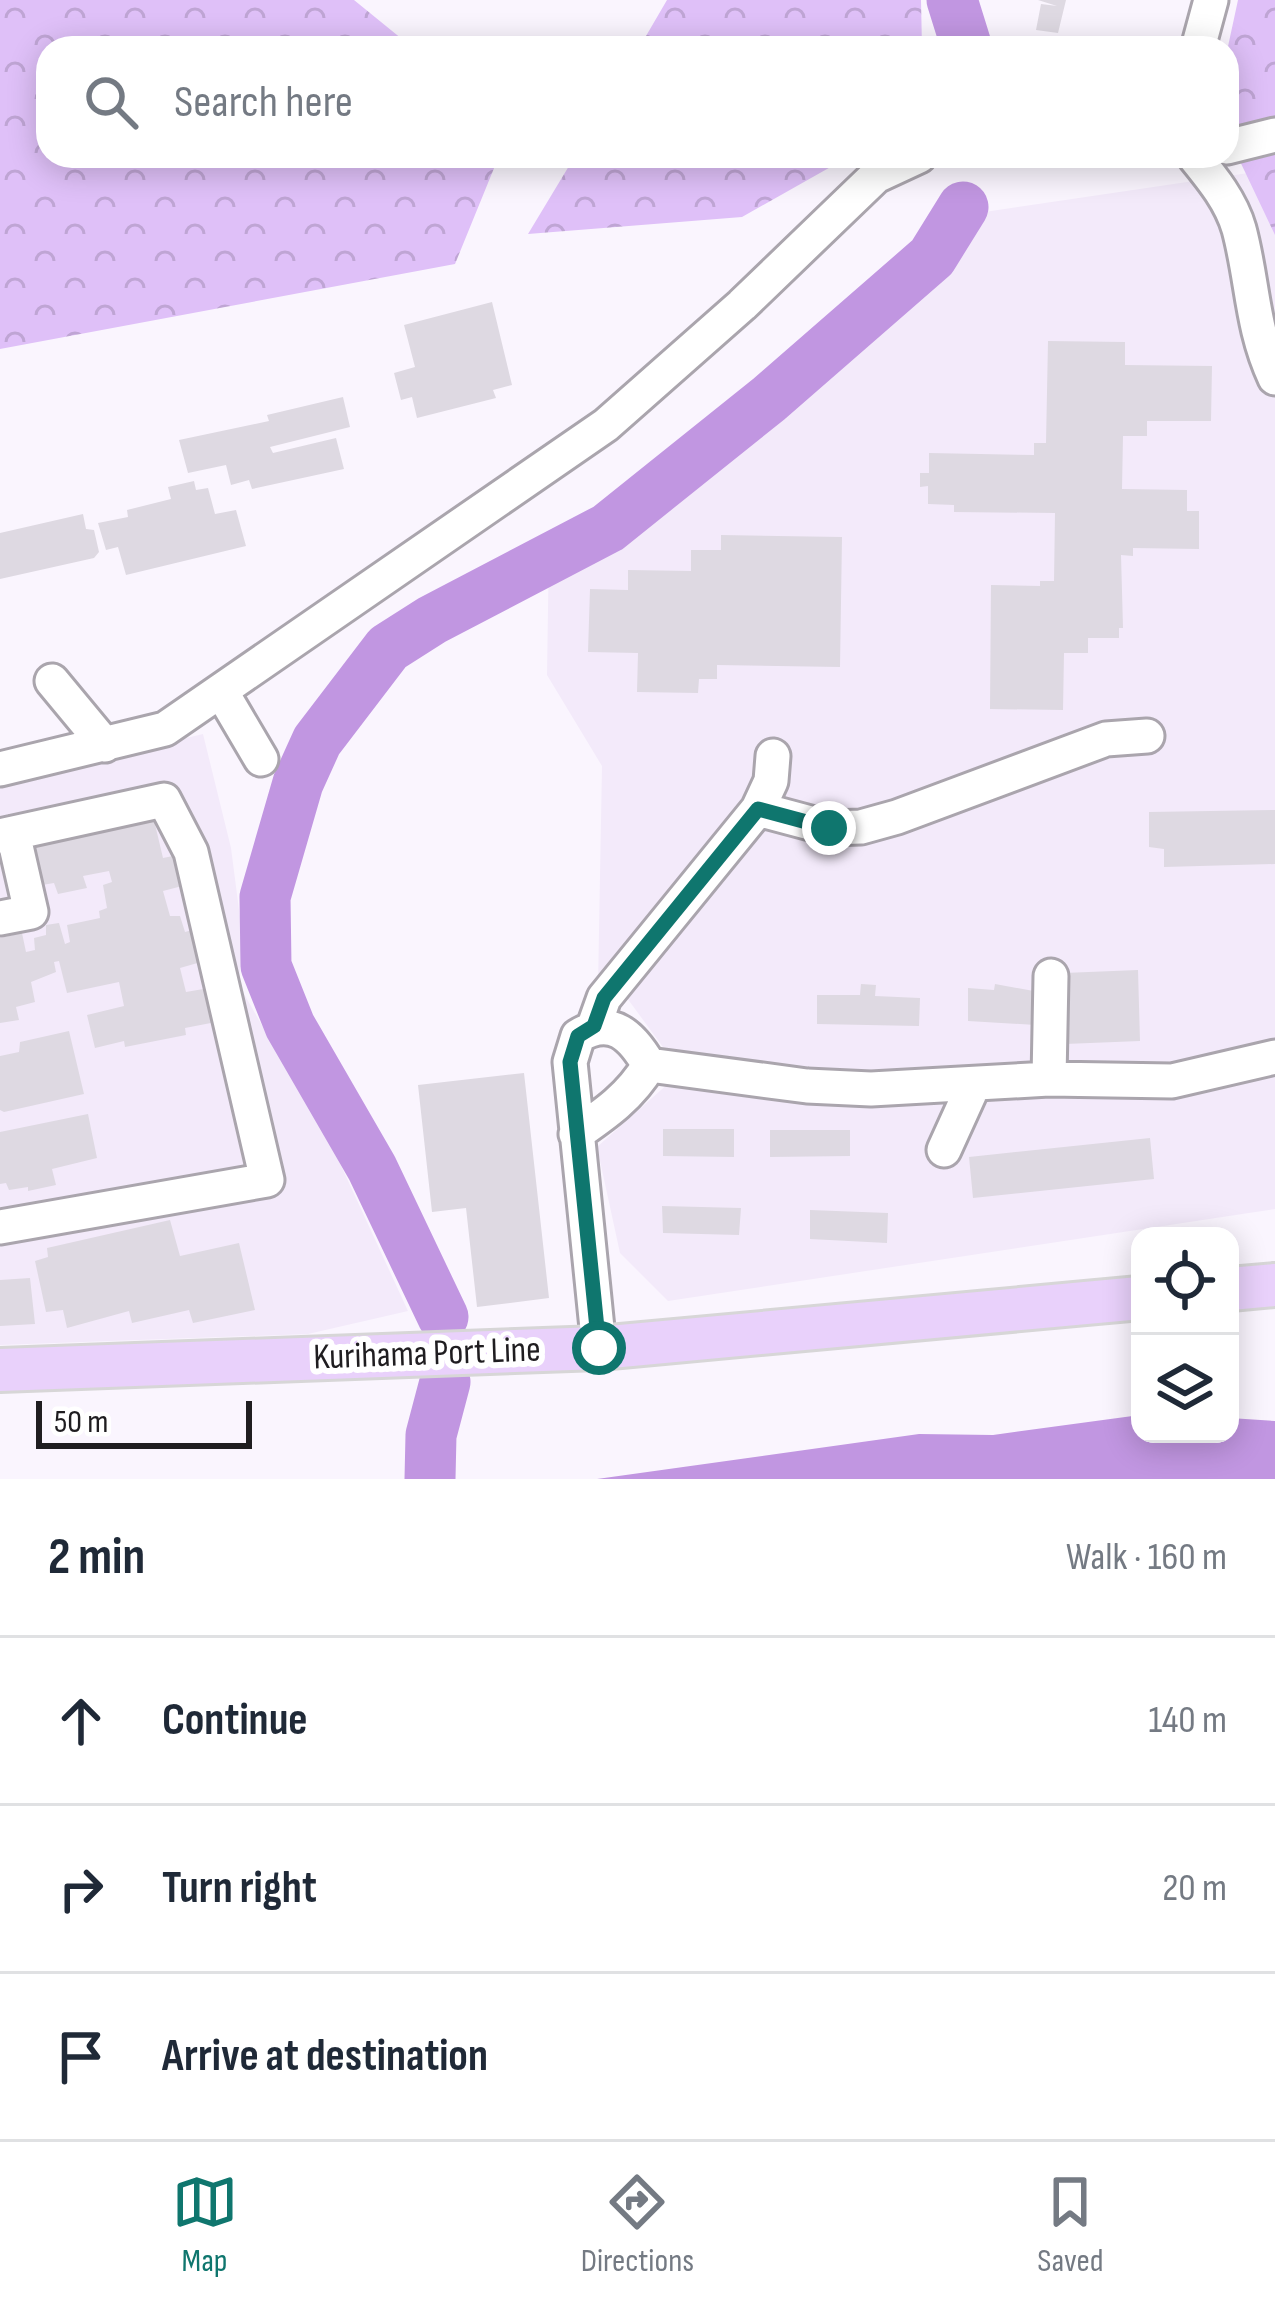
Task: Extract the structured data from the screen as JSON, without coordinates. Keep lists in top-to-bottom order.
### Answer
{
  "streets": {
    "main road": ["Kurihama Port Line"]
  },
  "scale_bar": "50 m",
  "page": {
    "search": "Search here",
    "scale": "50 m",
    "heading": ["2 min", "Walk · 160 m"],
    "list": [
      ["Continue", "140 m"],
      ["Turn right", "20 m"],
      "Arrive at destination"
    ],
    "nav": ["Map", "Directions", "Saved"]
  }
}
